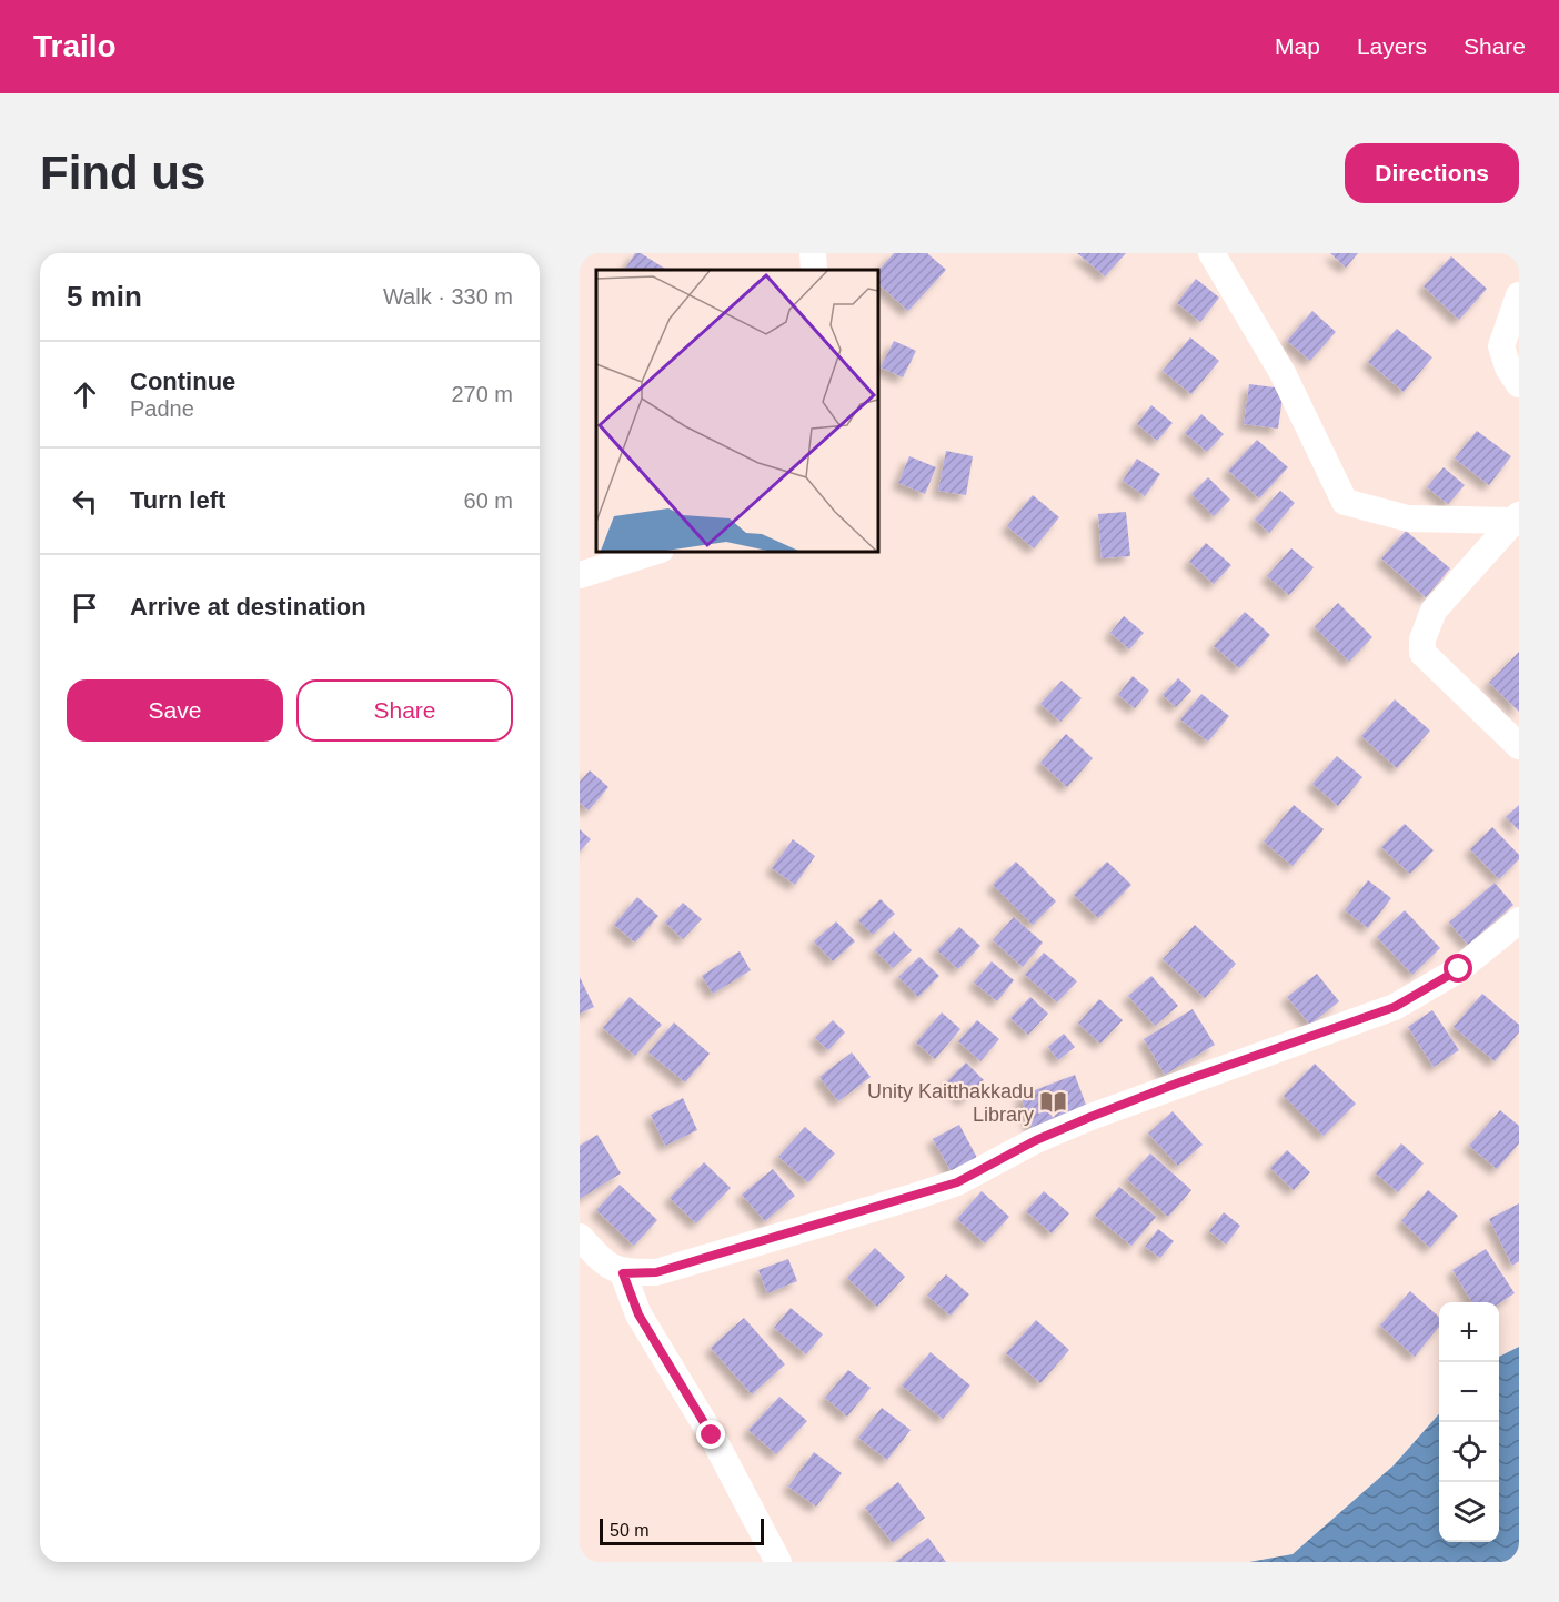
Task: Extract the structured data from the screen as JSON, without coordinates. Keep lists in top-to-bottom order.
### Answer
{
  "places": {
    "library": ["Unity Kaitthakkadu Library"]
  },
  "scale_bar": "50 m",
  "page": {
    "header": "Trailo",
    "nav": ["Map", "Layers", "Share"],
    "buttons": [
      "Directions",
      ["Save", "Share"]
    ],
    "title": "Find us",
    "heading": ["5 min", "Walk · 330 m"],
    "list": [
      ["Continue", "Padne", "270 m"],
      ["Turn left", "60 m"],
      "Arrive at destination"
    ],
    "map_buttons": ["+", "−"],
    "scale": "50 m"
  }
}
